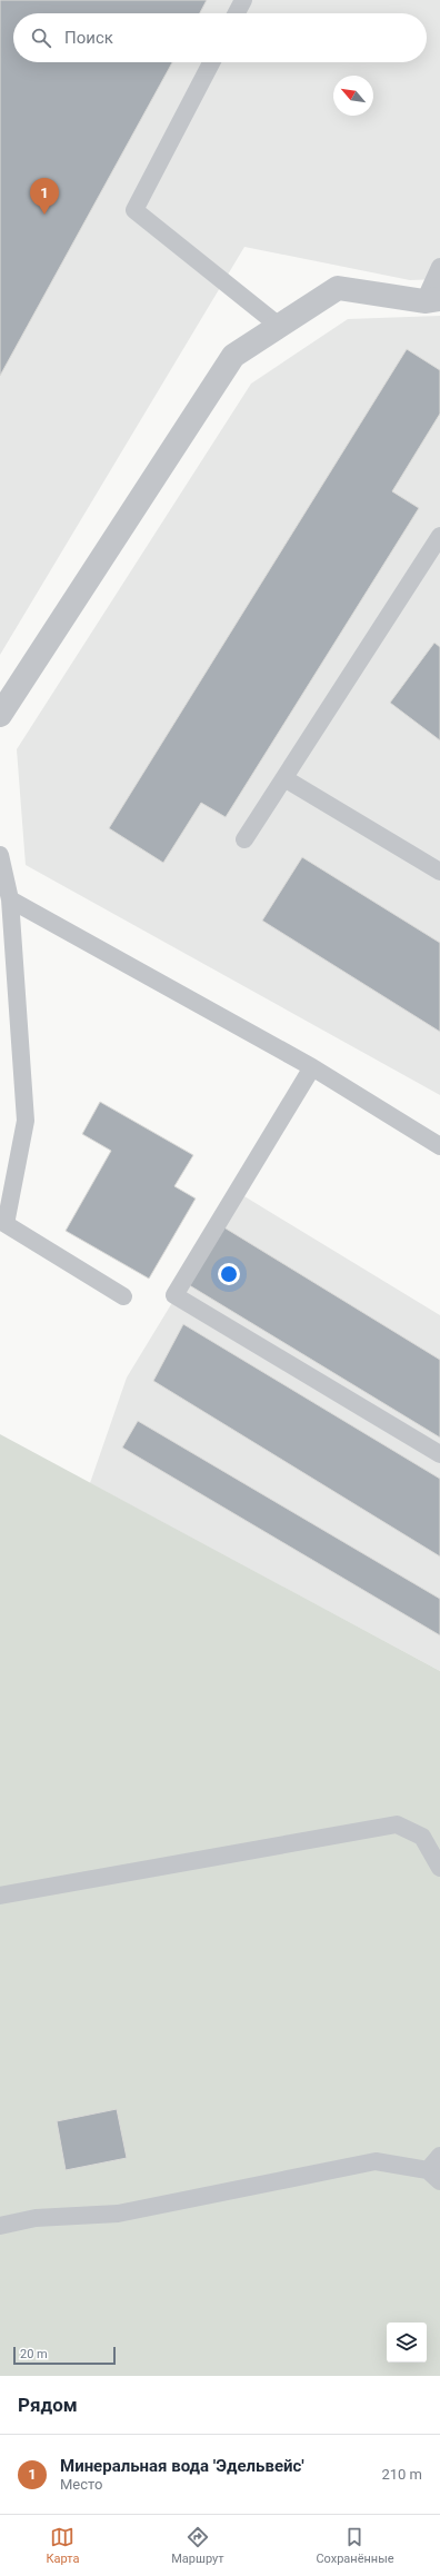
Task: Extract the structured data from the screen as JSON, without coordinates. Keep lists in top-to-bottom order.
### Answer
{
  "scale_bar": "20 m",
  "north": "top left",
  "page": {
    "search": "Поиск",
    "pins": "1",
    "scale": "20 m",
    "heading": "Рядом",
    "list": [
      {
        "mark": "1",
        "name": "Минеральная вода 'Эдельвейс'",
        "note": "Место",
        "value": "210 m"
      }
    ],
    "nav": ["Карта", "Маршрут", "Сохранённые"]
  }
}
